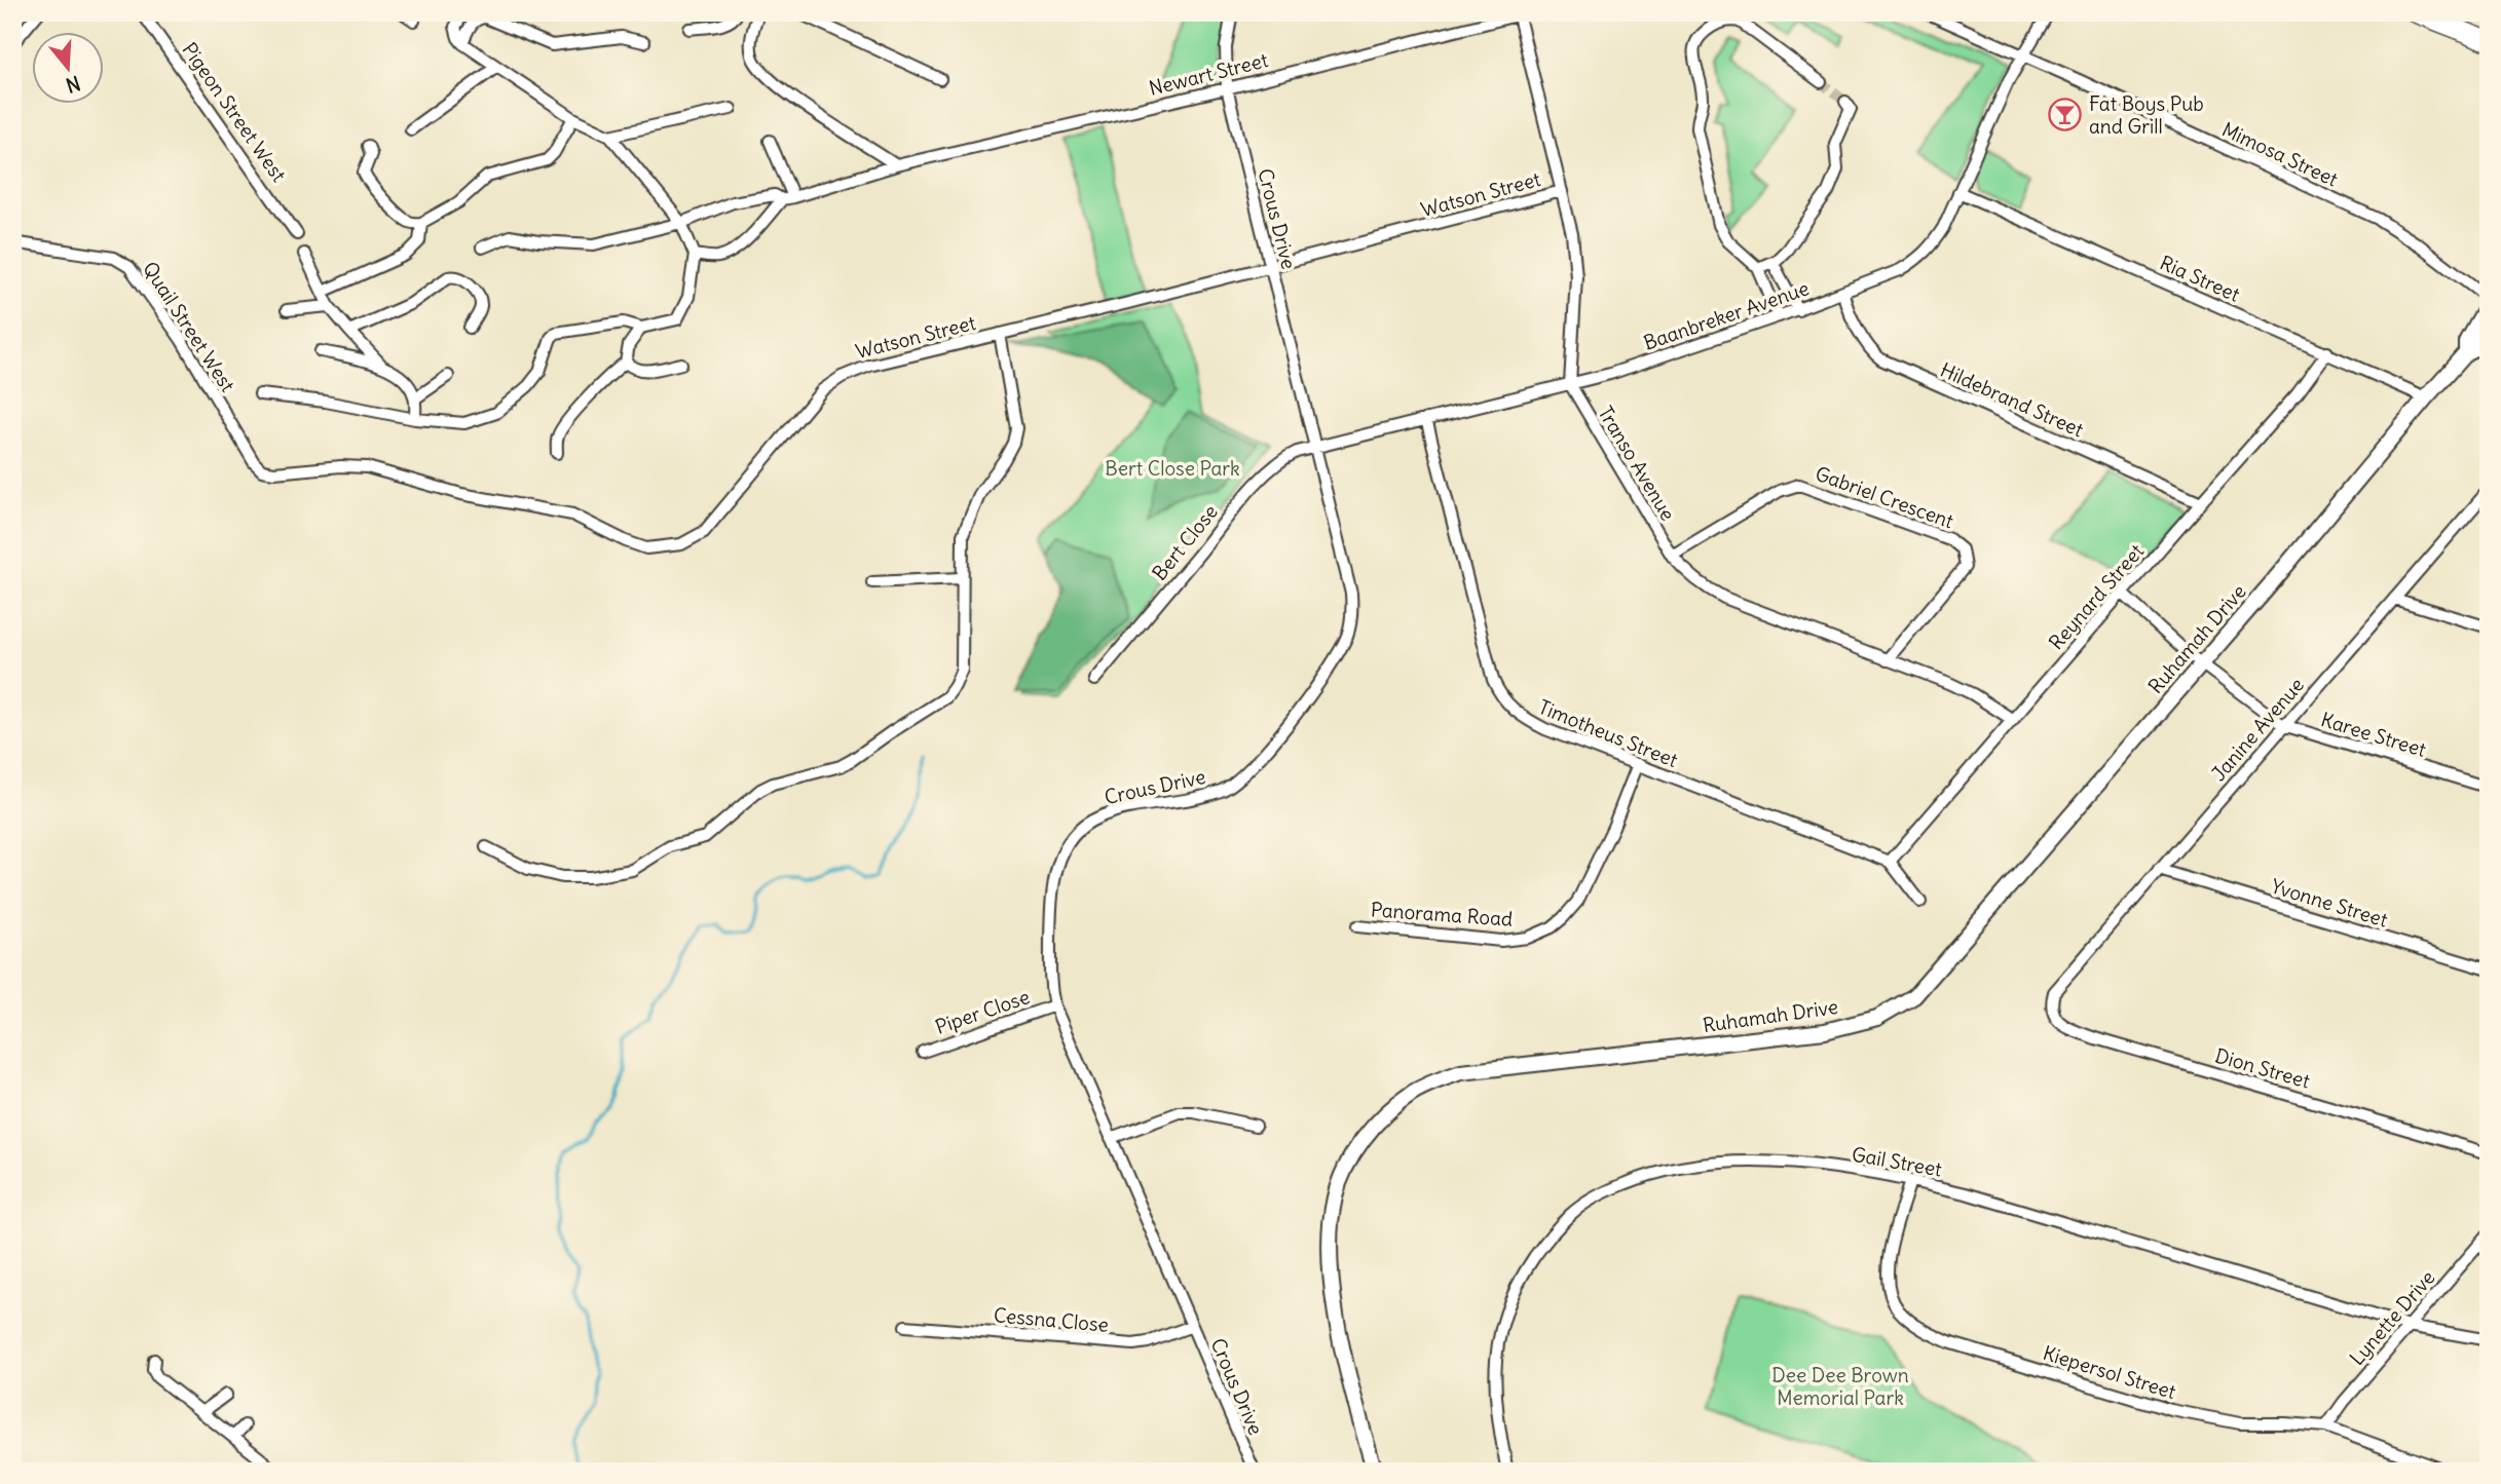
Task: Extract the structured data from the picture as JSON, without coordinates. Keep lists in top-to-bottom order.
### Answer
{
  "streets": {
    "street": [
      "Newart Street",
      "Pigeon Street West",
      "Mimosa Street",
      "Watson Street",
      "Crous Drive",
      "Ria Street",
      "Baanbreker Avenue",
      "Quail Street West",
      "Hildebrand Street",
      "Transo Avenue",
      "Gabriel Crescent",
      "Bert Close",
      "Reynard Street",
      "Ruhamah Drive",
      "Janine Avenue",
      "Timotheus Street",
      "Karee Street",
      "Yvonne Street",
      "Panorama Road",
      "Piper Close",
      "Dion Street",
      "Gail Street",
      "Lynette Drive",
      "Cessna Close",
      "Kiepersol Street"
    ]
  },
  "crossings": [
    ["Newart Street", "Crous Drive"],
    ["Mimosa Street", "Baanbreker Avenue"],
    ["Mimosa Street", "Ruhamah Drive"],
    ["Watson Street", "Crous Drive"],
    ["Watson Street", "Quail Street West"],
    ["Crous Drive", "Baanbreker Avenue"],
    ["Crous Drive", "Bert Close"],
    ["Crous Drive", "Piper Close"],
    ["Crous Drive", "Cessna Close"],
    ["Ria Street", "Baanbreker Avenue"],
    ["Ria Street", "Reynard Street"],
    ["Ria Street", "Ruhamah Drive"],
    ["Baanbreker Avenue", "Hildebrand Street"],
    ["Baanbreker Avenue", "Transo Avenue"],
    ["Baanbreker Avenue", "Bert Close"],
    ["Baanbreker Avenue", "Timotheus Street"],
    ["Hildebrand Street", "Reynard Street"],
    ["Transo Avenue", "Gabriel Crescent"],
    ["Transo Avenue", "Reynard Street"],
    ["Reynard Street", "Timotheus Street"],
    ["Reynard Street", "Karee Street"],
    ["Ruhamah Drive", "Karee Street"],
    ["Janine Avenue", "Karee Street"],
    ["Janine Avenue", "Yvonne Street"],
    ["Janine Avenue", "Dion Street"],
    ["Timotheus Street", "Panorama Road"],
    ["Gail Street", "Lynette Drive"],
    ["Gail Street", "Kiepersol Street"],
    ["Lynette Drive", "Kiepersol Street"]
  ],
  "parks": ["Bert Close Park", "Dee Dee Brown Memorial Park"],
  "places": {
    "bar": ["Fat Boys Pub and Grill"]
  },
  "north": "bottom"
}
